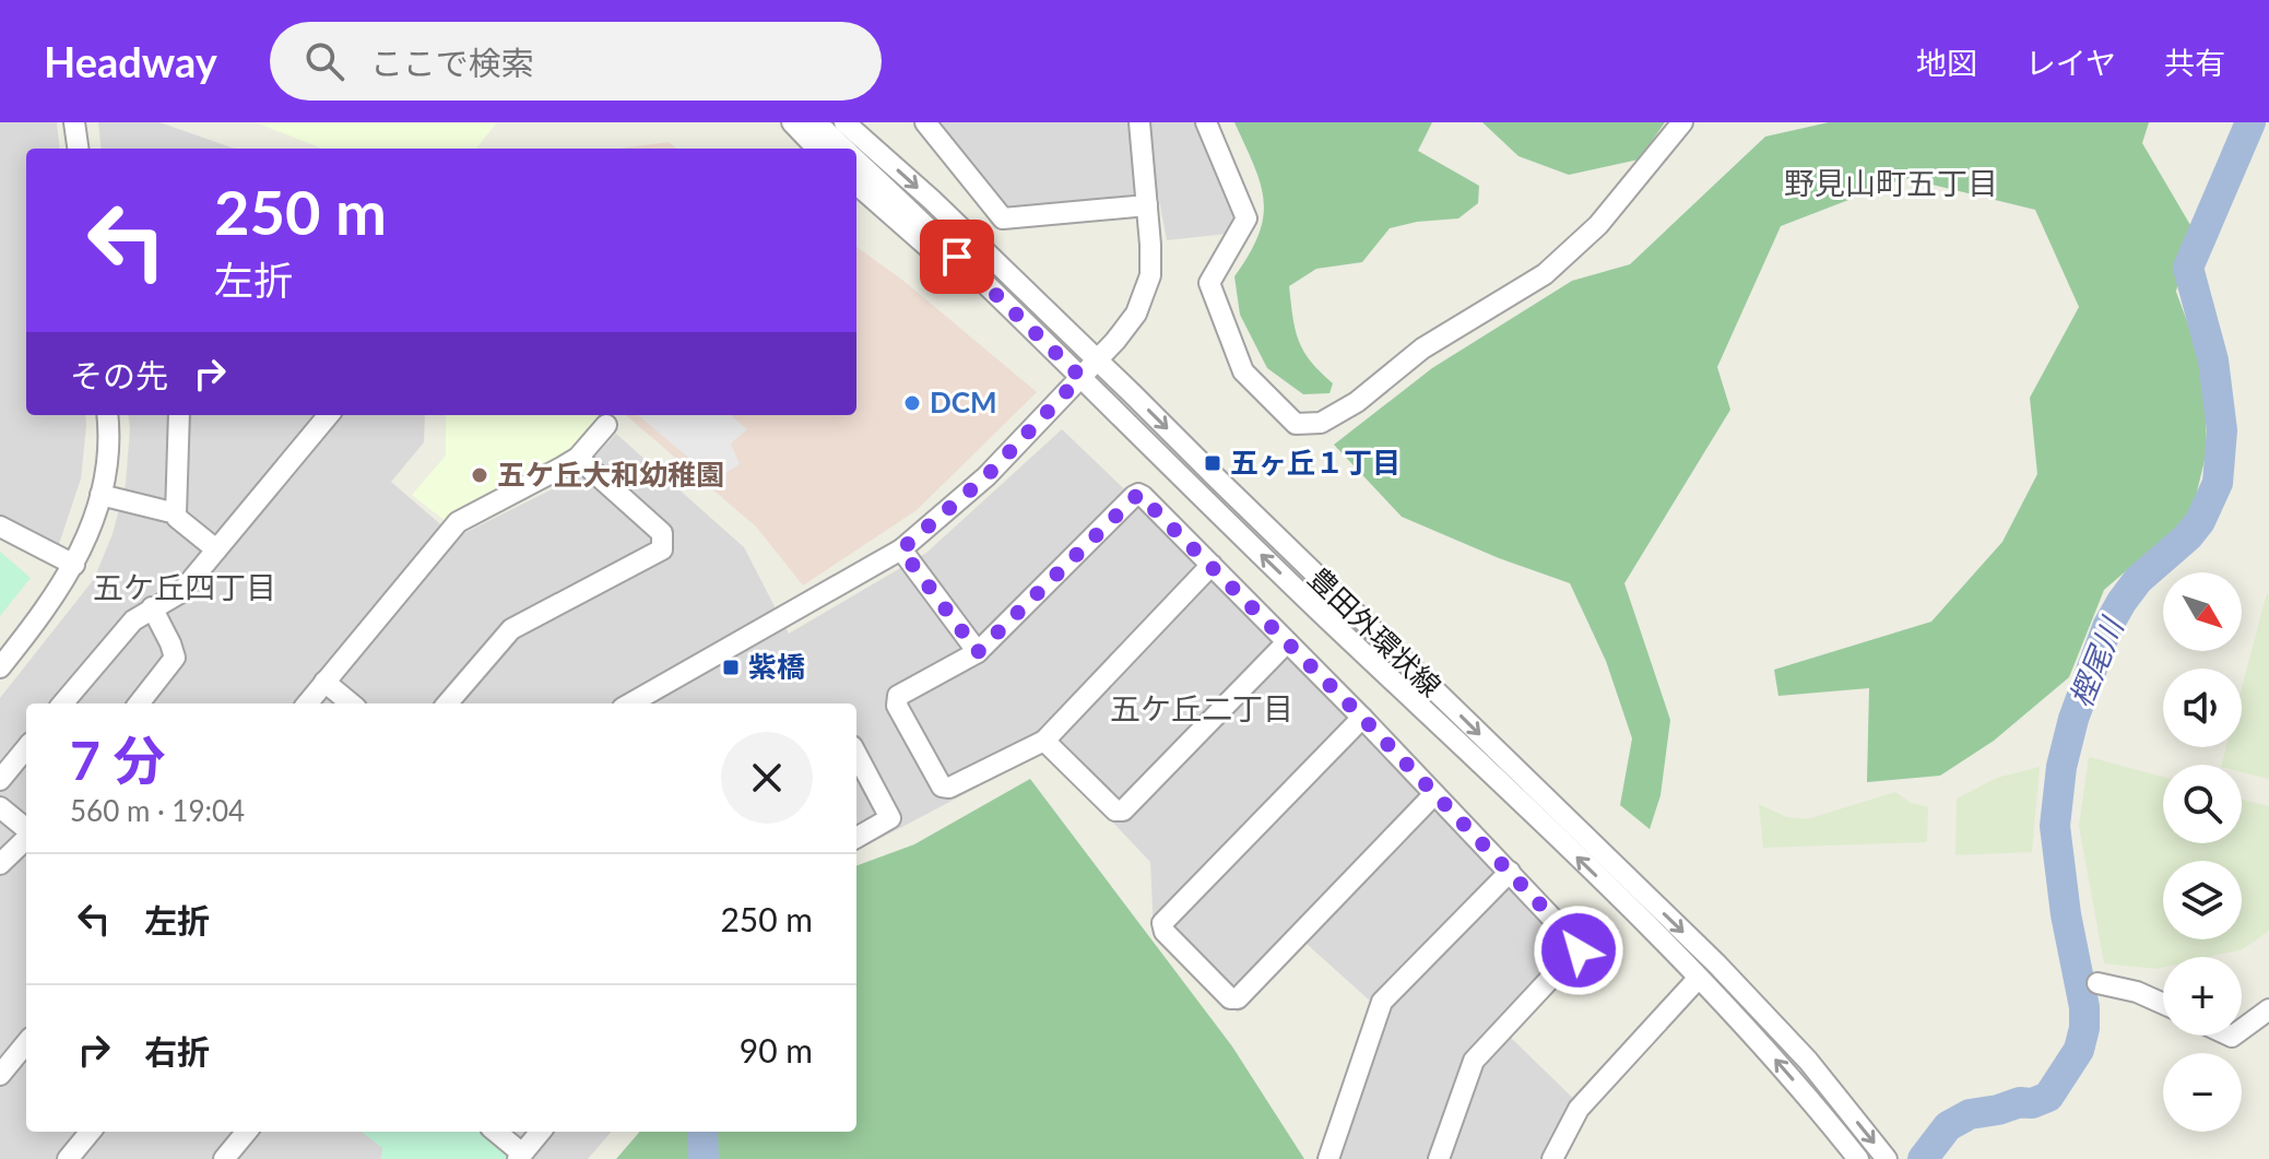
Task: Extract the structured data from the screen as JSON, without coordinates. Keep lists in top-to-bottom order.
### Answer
{
  "streets": {
    "street": ["豊田外環状線"]
  },
  "districts": ["野見山町五丁目", "五ケ丘四丁目", "五ケ丘二丁目"],
  "water": ["樫尾川"],
  "places": {
    "other": ["DCM", "五ケ丘大和幼稚園"],
    "transit": ["五ヶ丘１丁目", "紫橋"]
  },
  "north": "bottom right",
  "page": {
    "header": "Headway",
    "search": "ここで検索",
    "nav": ["地図", "レイヤ", "共有"],
    "turn": ["250 m", "左折"],
    "then": "その先",
    "map_buttons": ["+", "−"],
    "heading": ["7 分", "560 m · 19:04"],
    "list": [
      {
        "name": "左折",
        "value": "250 m"
      },
      {
        "name": "右折",
        "value": "90 m"
      }
    ]
  }
}
